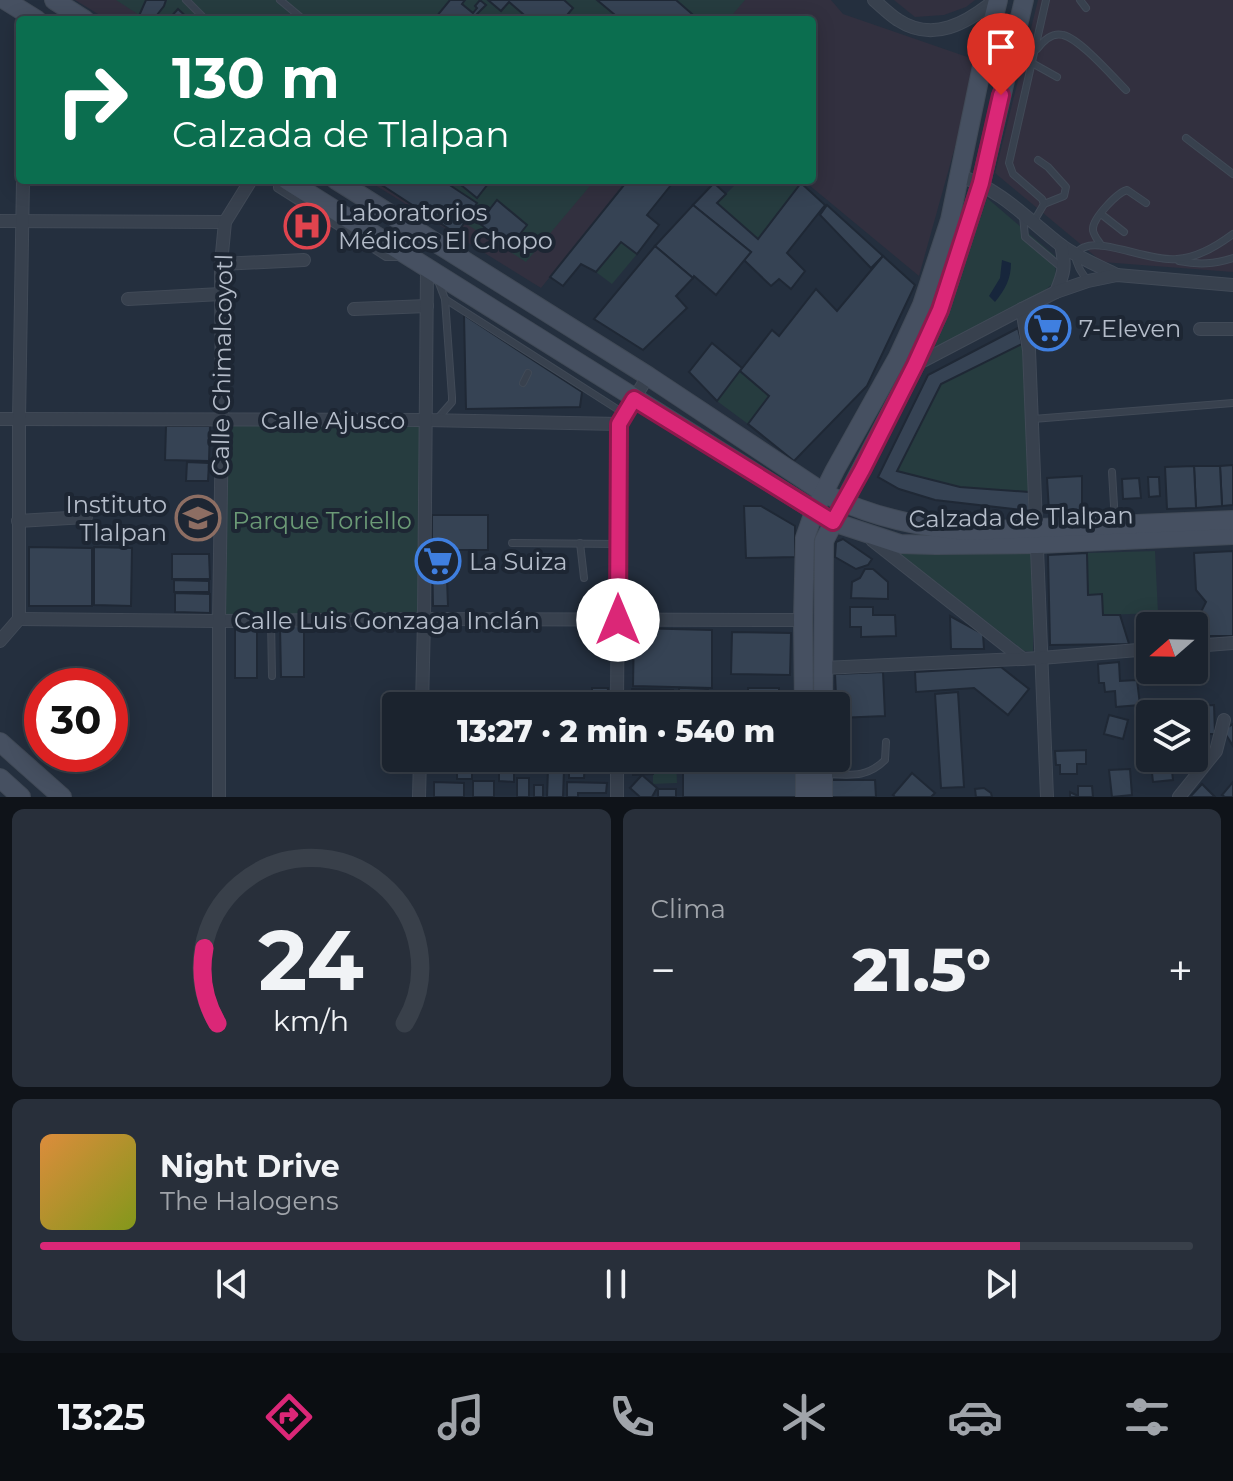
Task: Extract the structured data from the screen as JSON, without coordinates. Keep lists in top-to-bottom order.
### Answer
{
  "streets": {
    "main road": ["Calzada de Tlalpan"],
    "street": ["Calle Chimalcoyotl", "Calle Ajusco", "Calle Luis Gonzaga Inclán"]
  },
  "crossings": [
    ["Calle Chimalcoyotl", "Calle Ajusco"],
    ["Calle Chimalcoyotl", "Calle Luis Gonzaga Inclán"],
    ["Calle Ajusco", "Calzada de Tlalpan"]
  ],
  "parks": ["Parque Toriello"],
  "places": {
    "hospital": ["Laboratorios Médicos El Chopo"],
    "supermarket": ["7-Eleven", "La Suiza"],
    "school or university": ["Instituto Tlalpan"]
  },
  "north": "left",
  "page": {
    "turn": ["130 m", "Calzada de Tlalpan"],
    "limit": "30",
    "trip": "13:27 · 2 min · 540 m",
    "tile": "Clima",
    "heat": ["−", "21.5°", "+"],
    "song": ["Night Drive", "The Halogens"],
    "tabs": "13:25",
    "gauge": ["24", "km/h"]
  }
}
